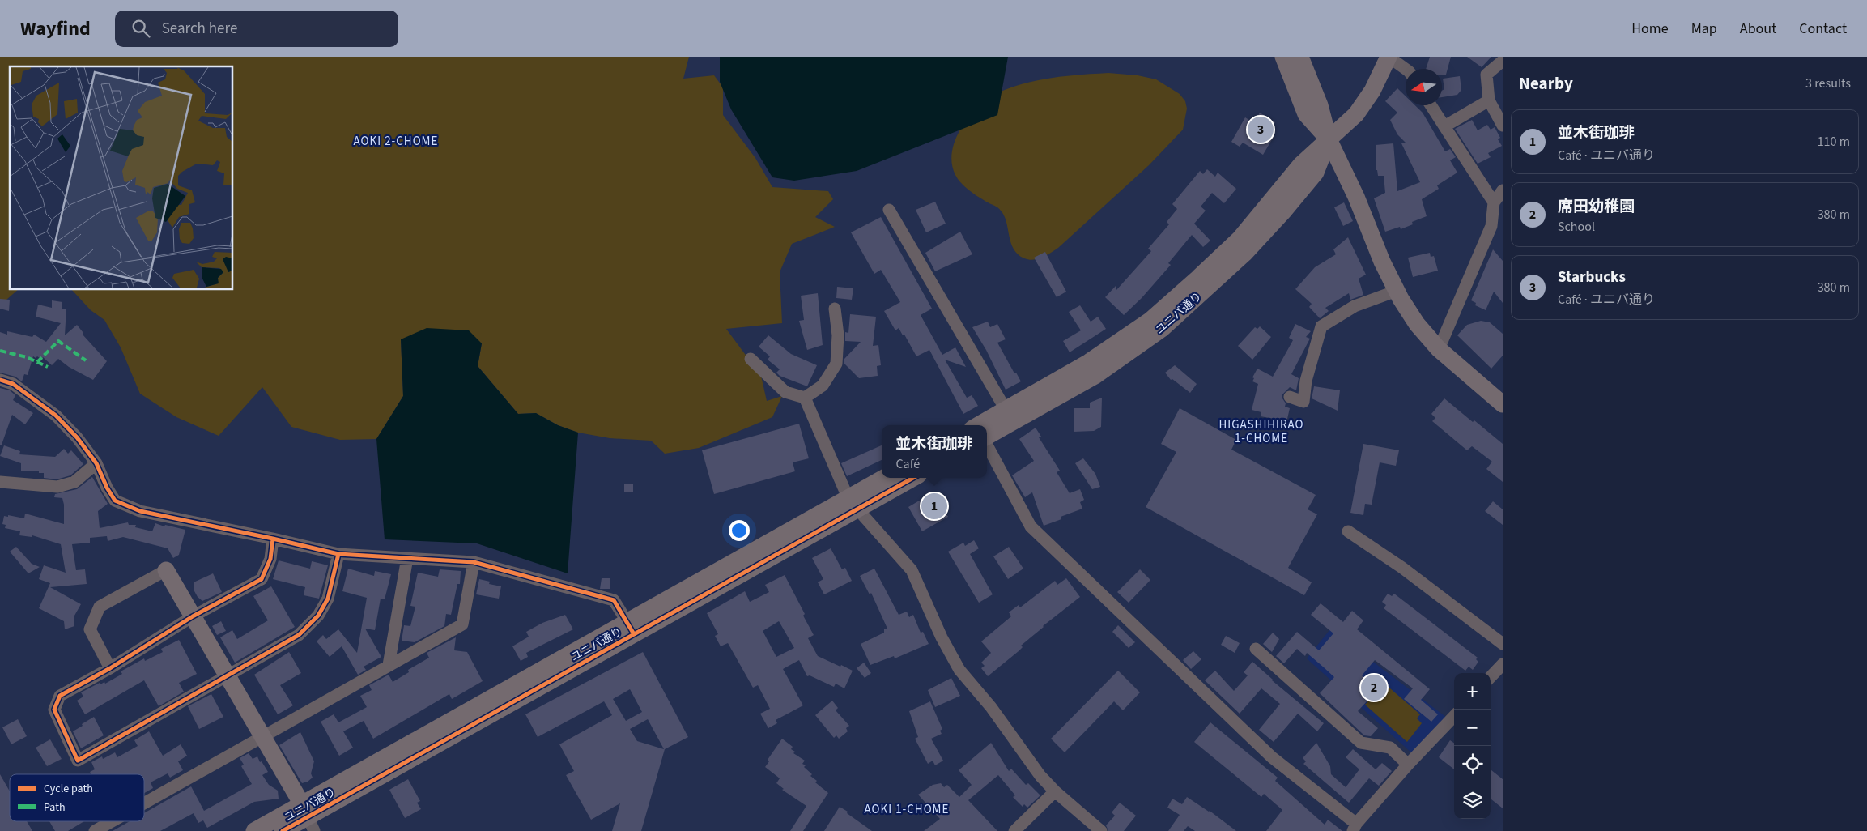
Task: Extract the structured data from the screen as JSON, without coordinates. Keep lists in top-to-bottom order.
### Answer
{
  "streets": {
    "street": ["ユニバ通り"]
  },
  "districts": ["AOKI 2-CHOME", "HIGASHIHIRAO 1-CHOME", "AOKI 1-CHOME"],
  "legend": ["Cycle path", "Path"],
  "north": "left",
  "page": {
    "header": "Wayfind",
    "search": "Search here",
    "nav": [
      "Home",
      "Map",
      "About",
      "Contact"
    ],
    "heading": ["Nearby", "3 results"],
    "list": [
      {
        "mark": "1",
        "name": "並木街珈琲",
        "note": "Café · ユニバ通り",
        "value": "110 m"
      },
      {
        "mark": "2",
        "name": "席田幼稚園",
        "note": "School",
        "value": "380 m"
      },
      {
        "mark": "3",
        "name": "Starbucks",
        "note": "Café · ユニバ通り",
        "value": "380 m"
      }
    ],
    "pins": ["3", "1", "2"],
    "popup": ["並木街珈琲", "Café"],
    "map_buttons": ["+", "−"]
  }
}
